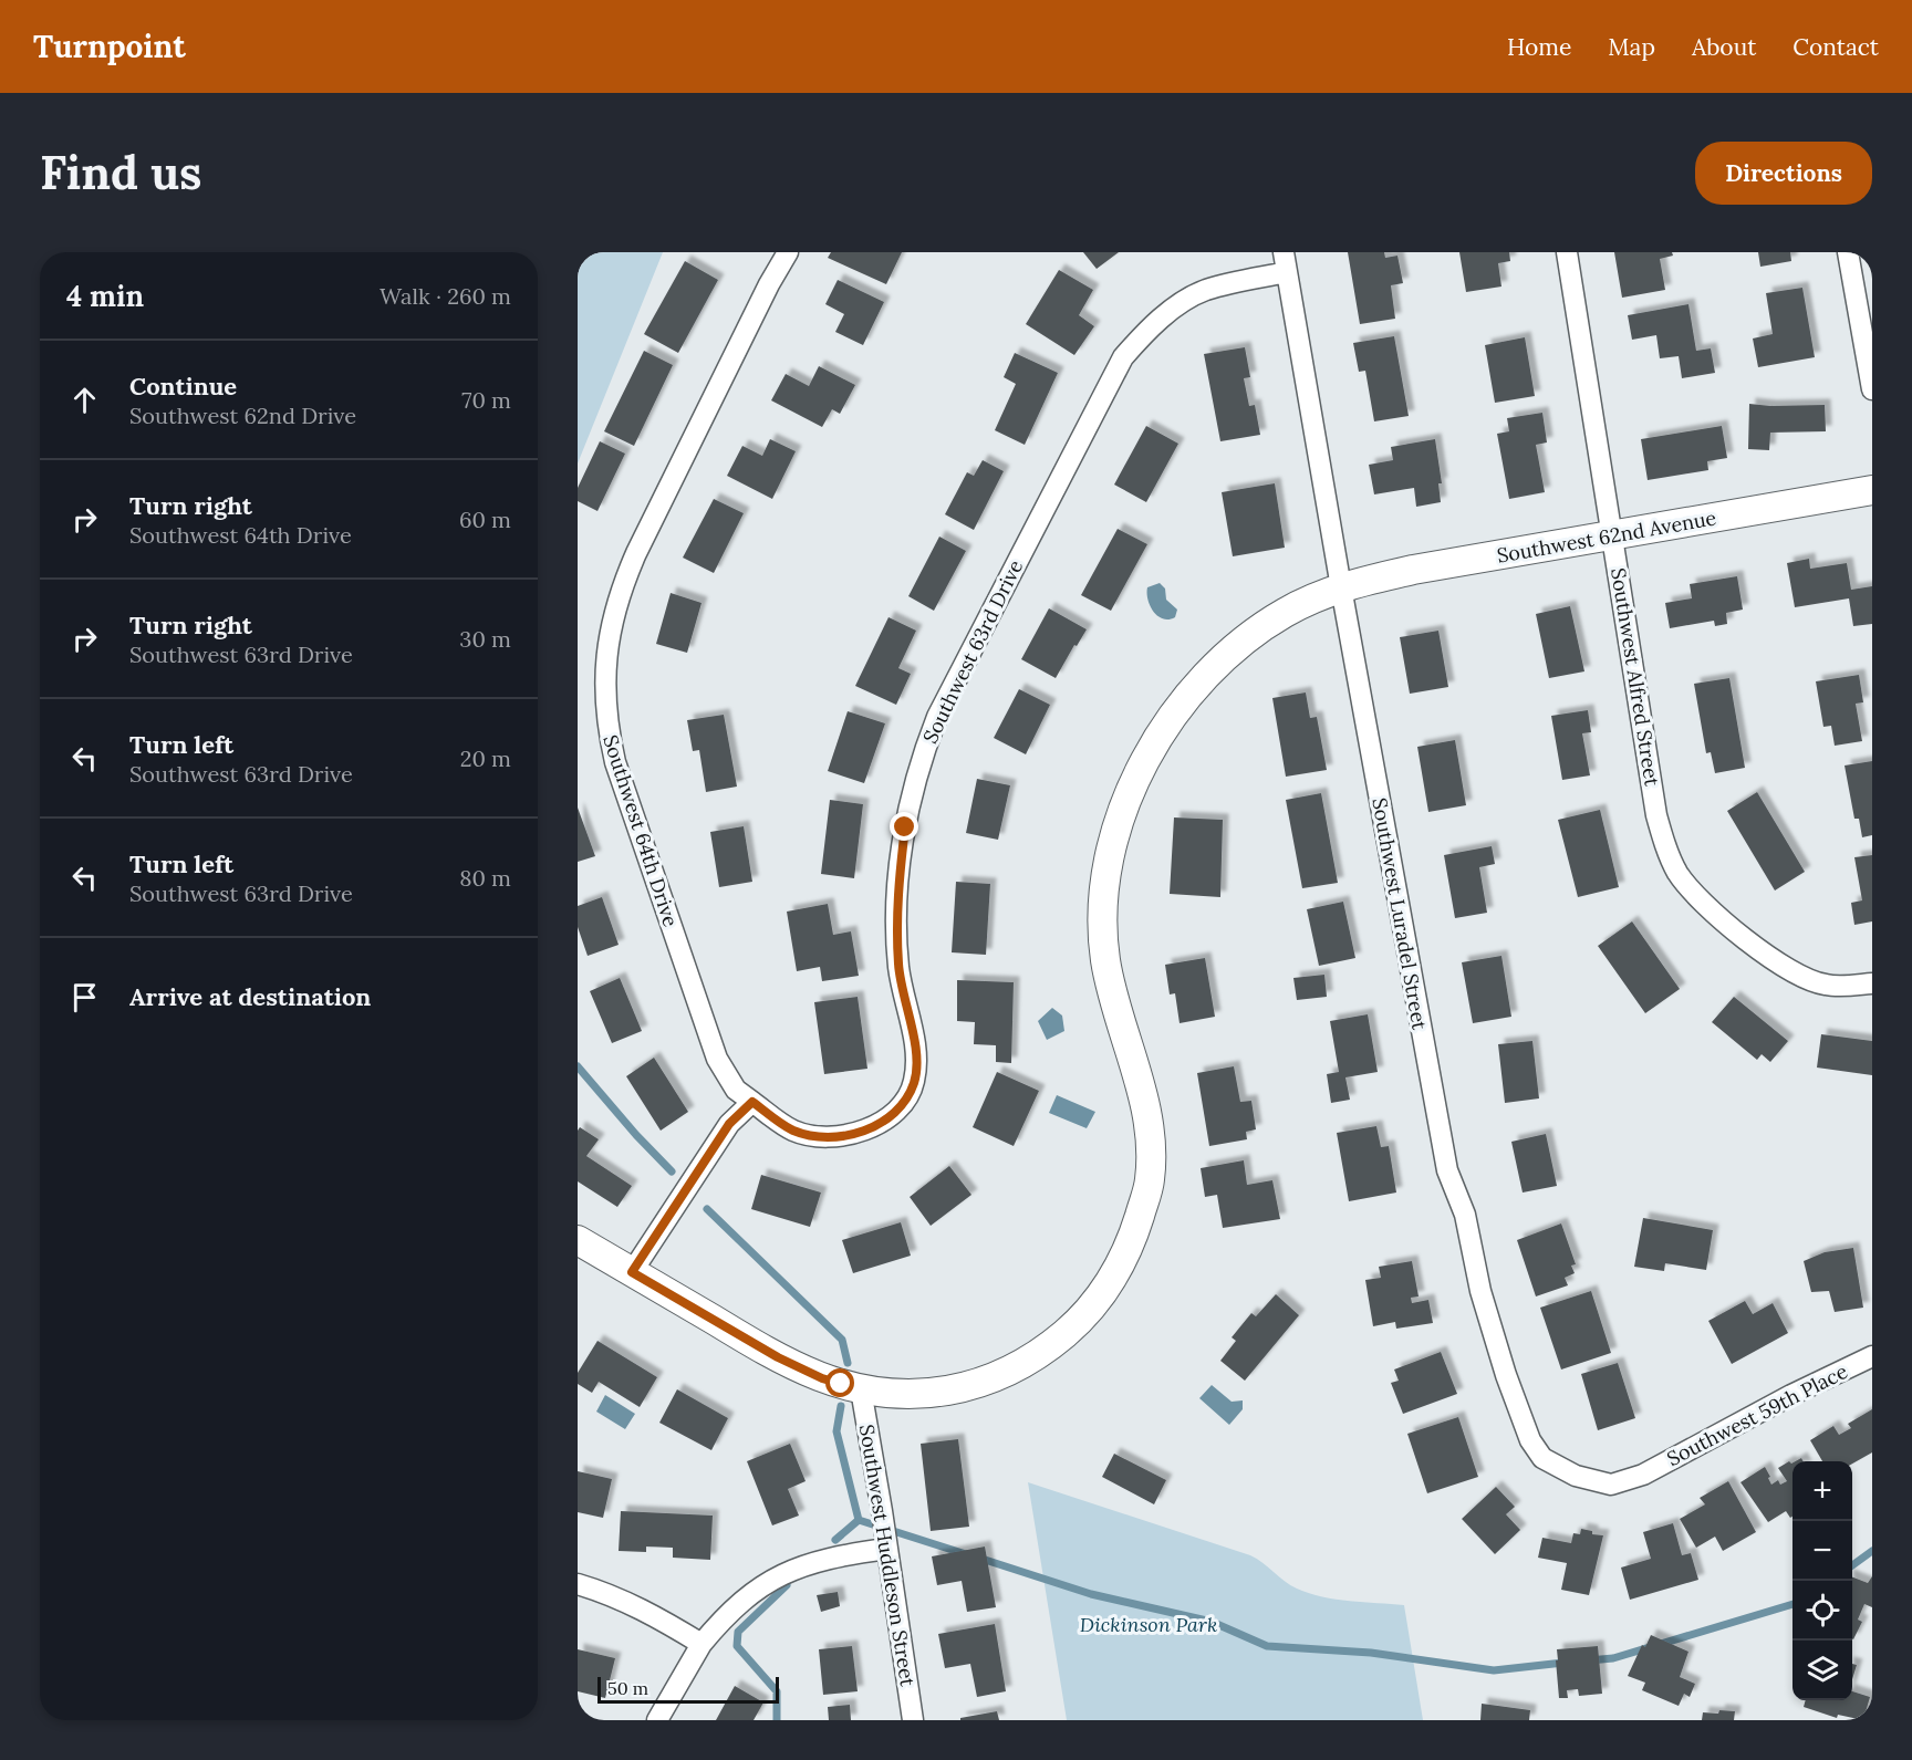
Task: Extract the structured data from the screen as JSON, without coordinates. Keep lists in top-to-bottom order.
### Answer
{
  "streets": {
    "street": [
      "Southwest 62nd Avenue",
      "Southwest 63rd Drive",
      "Southwest Alfred Street",
      "Southwest 64th Drive",
      "Southwest Luradel Street",
      "Southwest 59th Place",
      "Southwest Huddleson Street"
    ]
  },
  "crossings": [
    ["Southwest 62nd Avenue", "Southwest Alfred Street"],
    ["Southwest 62nd Avenue", "Southwest Luradel Street"],
    ["Southwest 62nd Avenue", "Southwest Huddleson Street"],
    ["Southwest 63rd Drive", "Southwest 64th Drive"],
    ["Southwest 63rd Drive", "Southwest Luradel Street"],
    ["Southwest Luradel Street", "Southwest 59th Place"]
  ],
  "parks": ["Dickinson Park"],
  "scale_bar": "50 m",
  "page": {
    "header": "Turnpoint",
    "nav": [
      "Home",
      "Map",
      "About",
      "Contact"
    ],
    "buttons": "Directions",
    "title": "Find us",
    "heading": ["4 min", "Walk · 260 m"],
    "list": [
      ["Continue", "Southwest 62nd Drive", "70 m"],
      ["Turn right", "Southwest 64th Drive", "60 m"],
      ["Turn right", "Southwest 63rd Drive", "30 m"],
      ["Turn left", "Southwest 63rd Drive", "20 m"],
      ["Turn left", "Southwest 63rd Drive", "80 m"],
      "Arrive at destination"
    ],
    "map_buttons": ["+", "−"],
    "scale": "50 m"
  }
}
